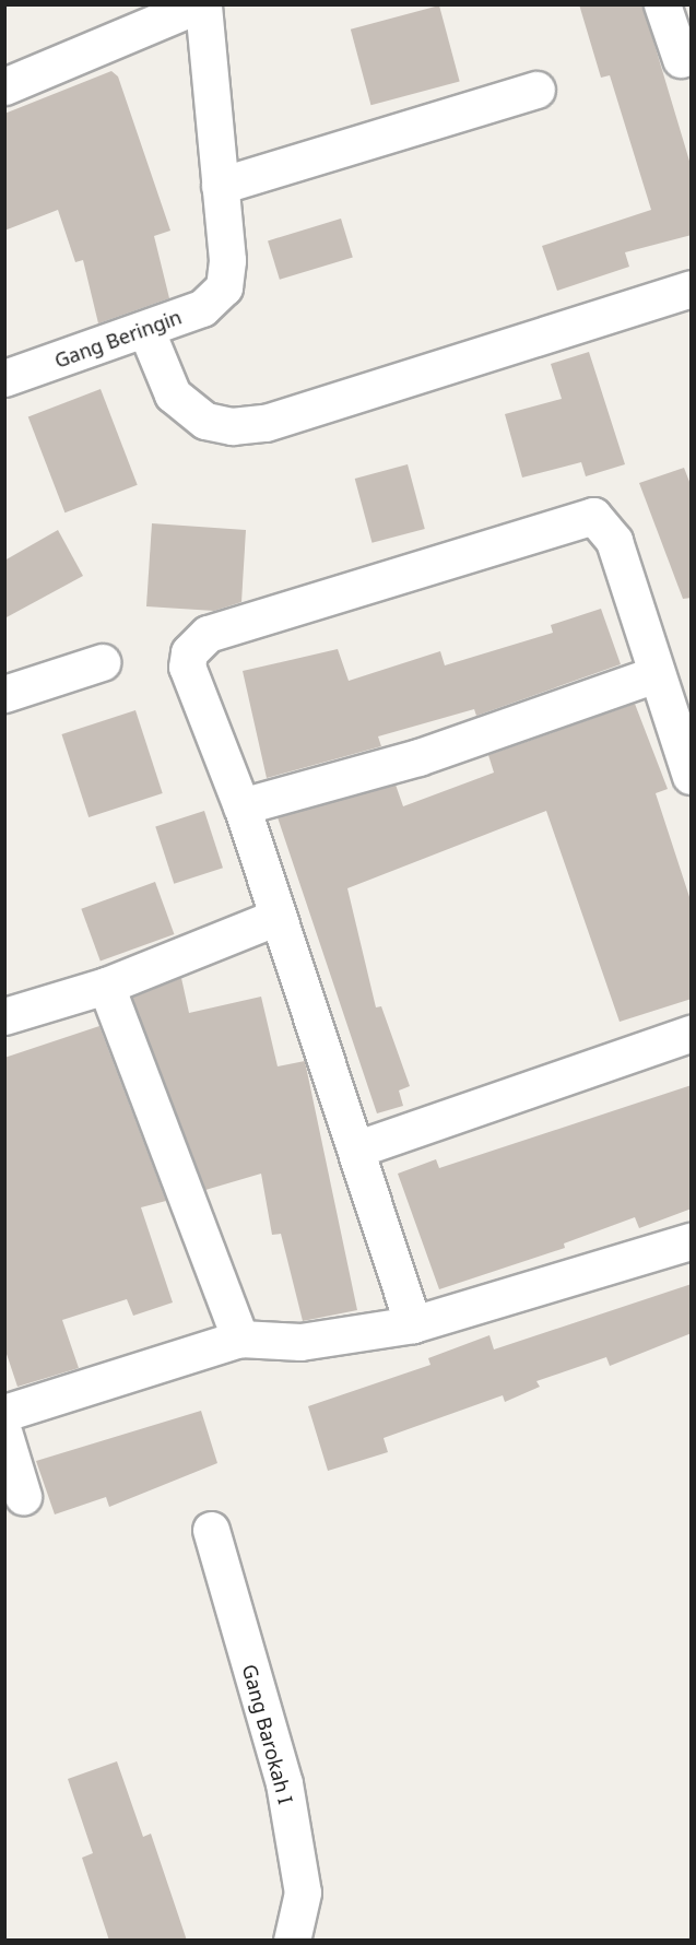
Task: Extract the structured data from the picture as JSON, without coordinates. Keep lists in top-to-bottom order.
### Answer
{
  "streets": {
    "street": ["Gang Beringin", "Gang Barokah I"]
  }
}
